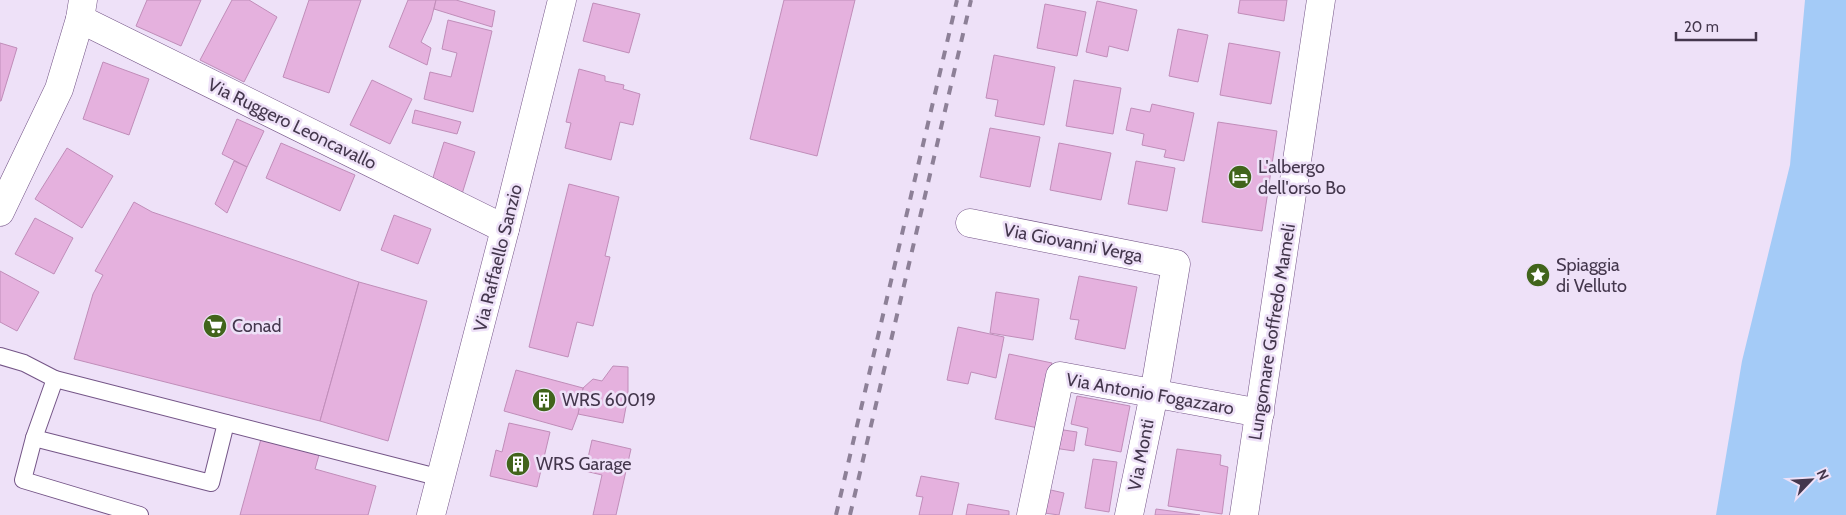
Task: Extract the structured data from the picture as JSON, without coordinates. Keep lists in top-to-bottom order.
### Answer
{
  "streets": {
    "street": [
      "Via Ruggero Leoncavallo",
      "Via Giovanni Verga",
      "Via Raffaello Sanzio",
      "Lungomare Goffredo Mameli",
      "Via Antonio Fogazzaro",
      "Via Monti"
    ]
  },
  "crossings": [
    ["Via Ruggero Leoncavallo", "Via Raffaello Sanzio"],
    ["Via Giovanni Verga", "Via Monti"],
    ["Lungomare Goffredo Mameli", "Via Antonio Fogazzaro"],
    ["Via Antonio Fogazzaro", "Via Monti"]
  ],
  "places": {
    "hotel": ["L'albergo dell'orso Bo"],
    "place": ["Spiaggia di Velluto"],
    "supermarket": ["Conad"],
    "building": ["WRS 60019", "WRS Garage"]
  },
  "scale_bar": "20 m",
  "north": "top right"
}
